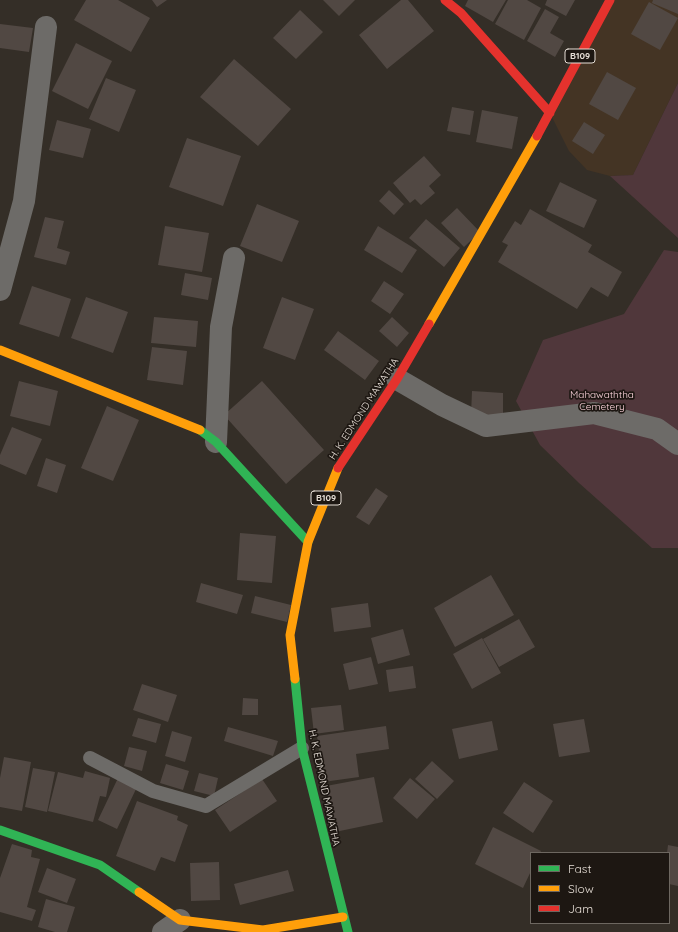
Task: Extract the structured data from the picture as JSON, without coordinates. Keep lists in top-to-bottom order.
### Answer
{
  "streets": {
    "main road": ["B109", "H. K. EDMOND MAWATHA"]
  },
  "crossings": [
    ["B109", "H. K. EDMOND MAWATHA"]
  ],
  "parks": ["Mahawaththa Cemetery"],
  "legend": ["Fast", "Slow", "Jam"]
}
